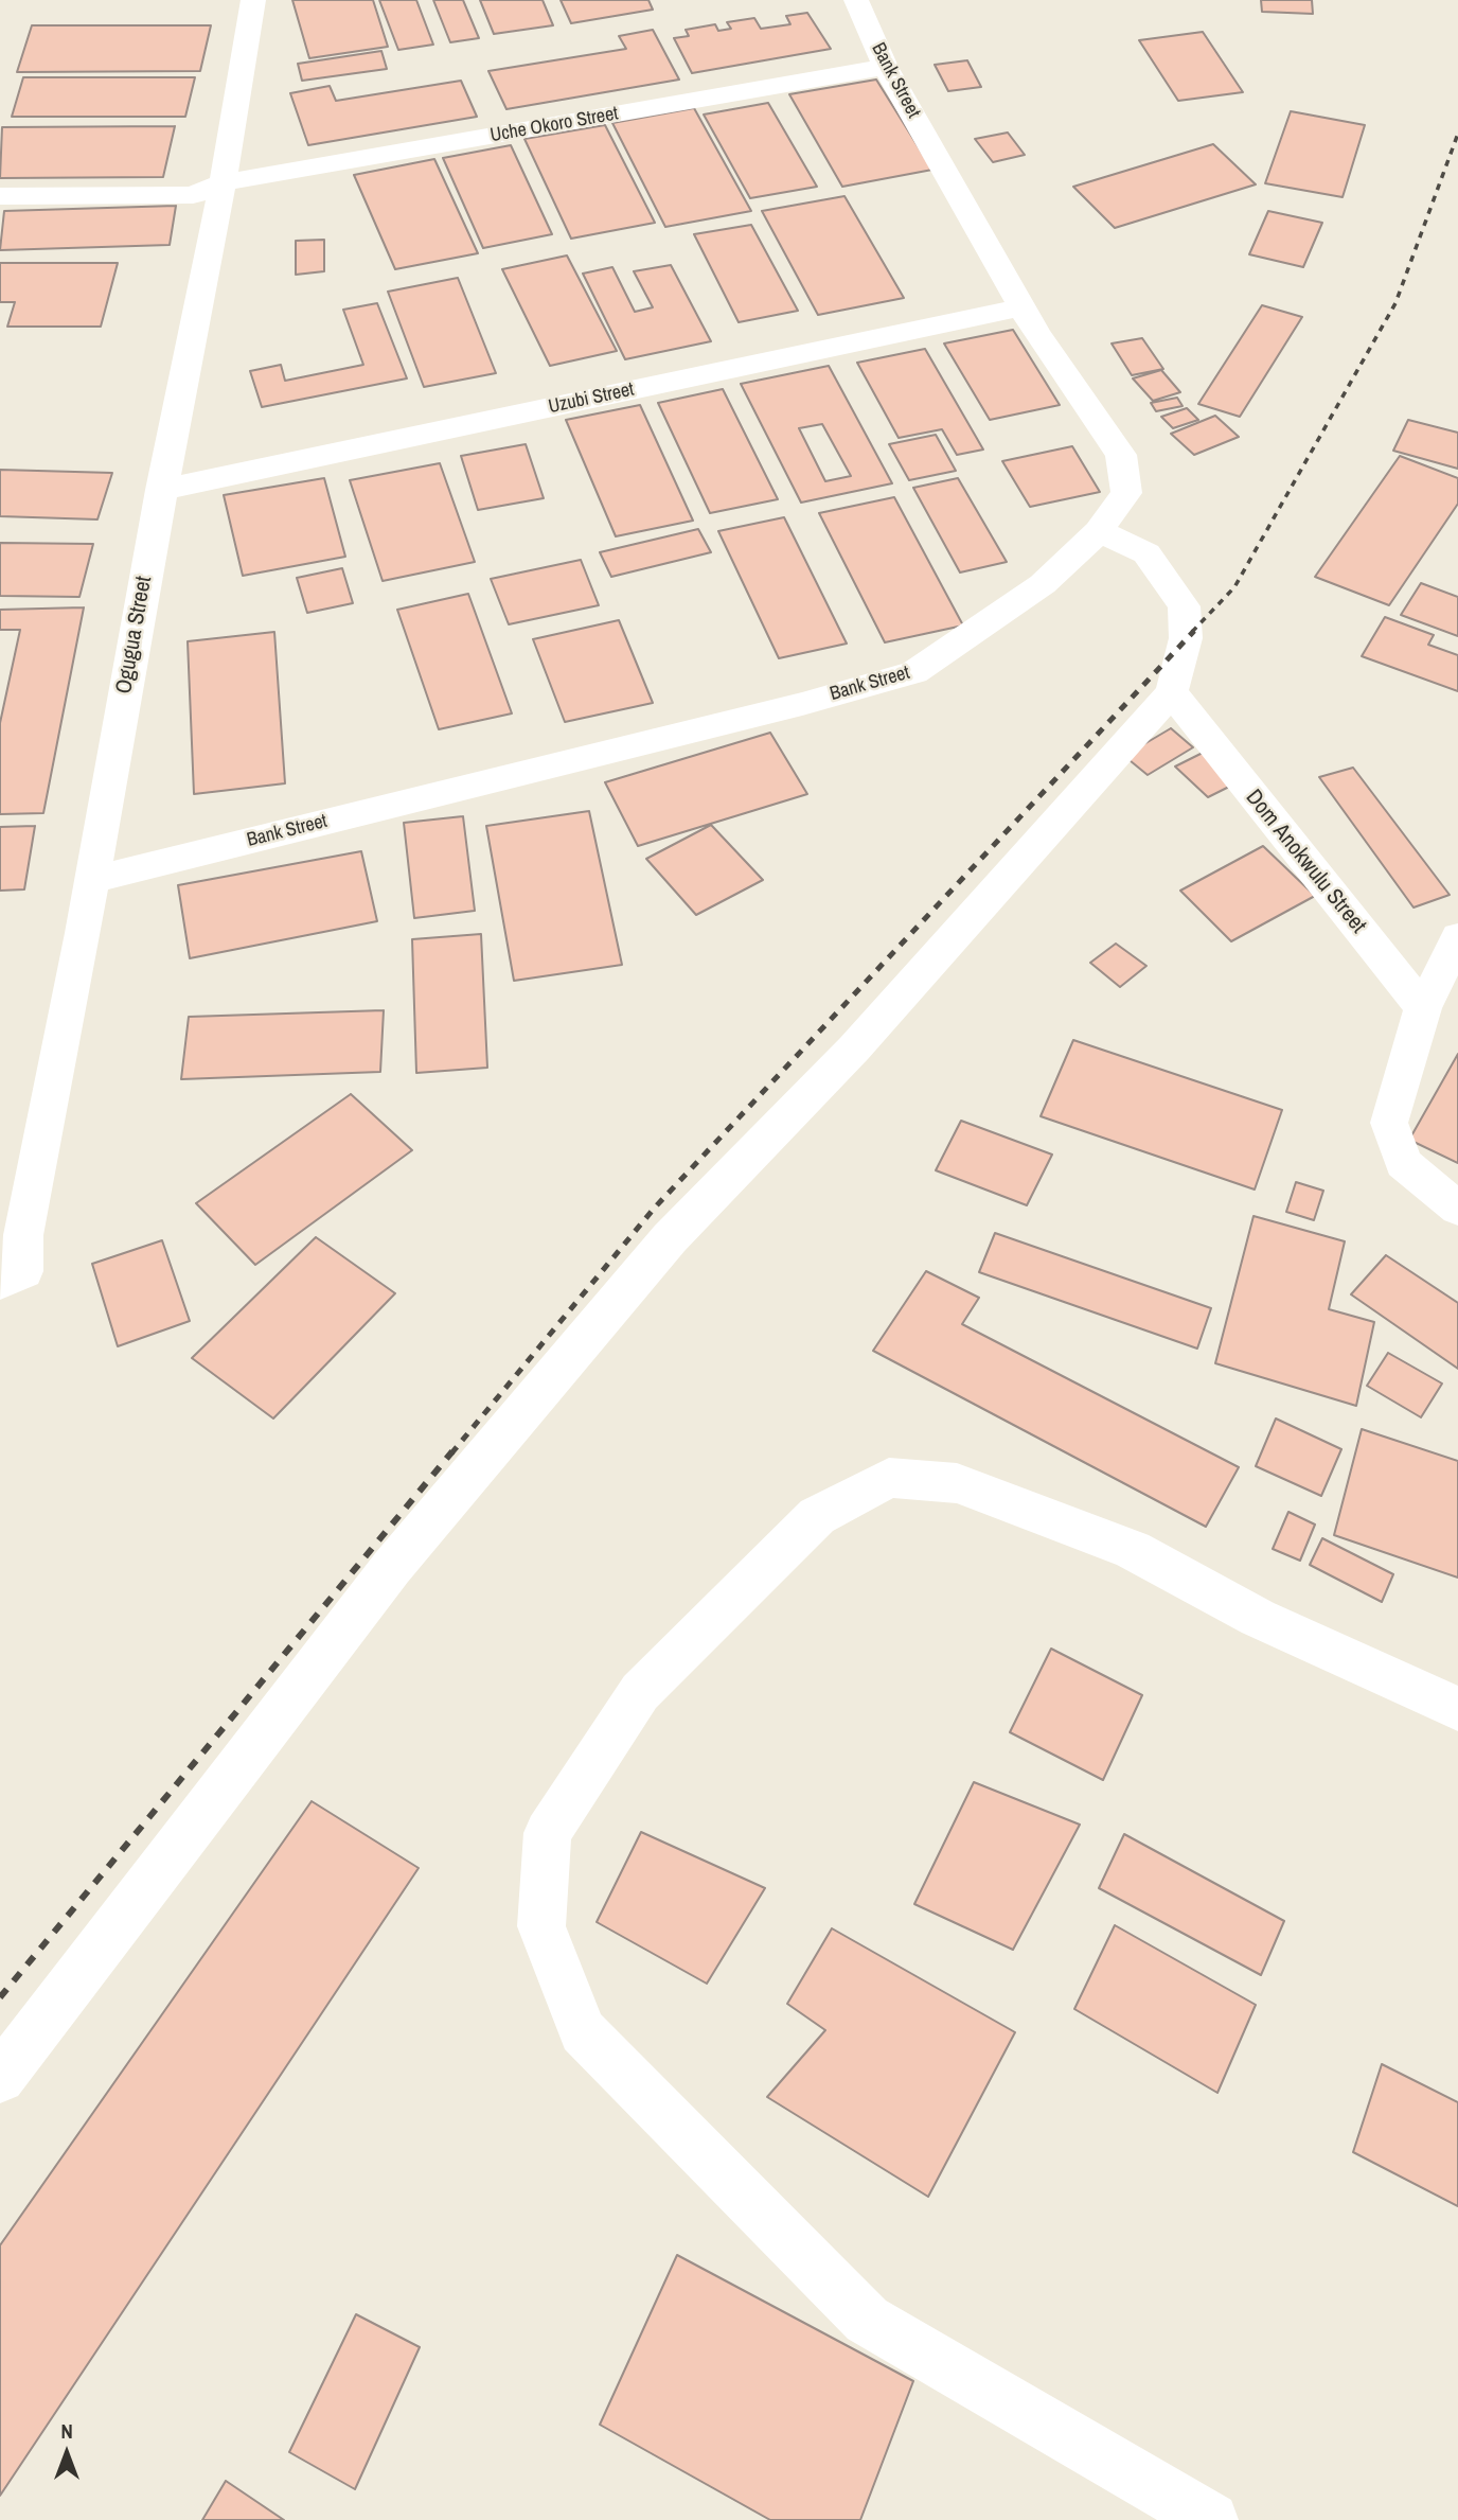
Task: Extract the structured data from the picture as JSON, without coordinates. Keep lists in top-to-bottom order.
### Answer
{
  "streets": {
    "street": [
      "Bank Street",
      "Uche Okoro Street",
      "Uzubi Street",
      "Ogugua Street",
      "Dom Anokwulu Street"
    ]
  },
  "crossings": [
    ["Bank Street", "Uche Okoro Street"],
    ["Bank Street", "Uzubi Street"],
    ["Bank Street", "Ogugua Street"],
    ["Uche Okoro Street", "Ogugua Street"],
    ["Uzubi Street", "Ogugua Street"]
  ],
  "north": "top"
}
